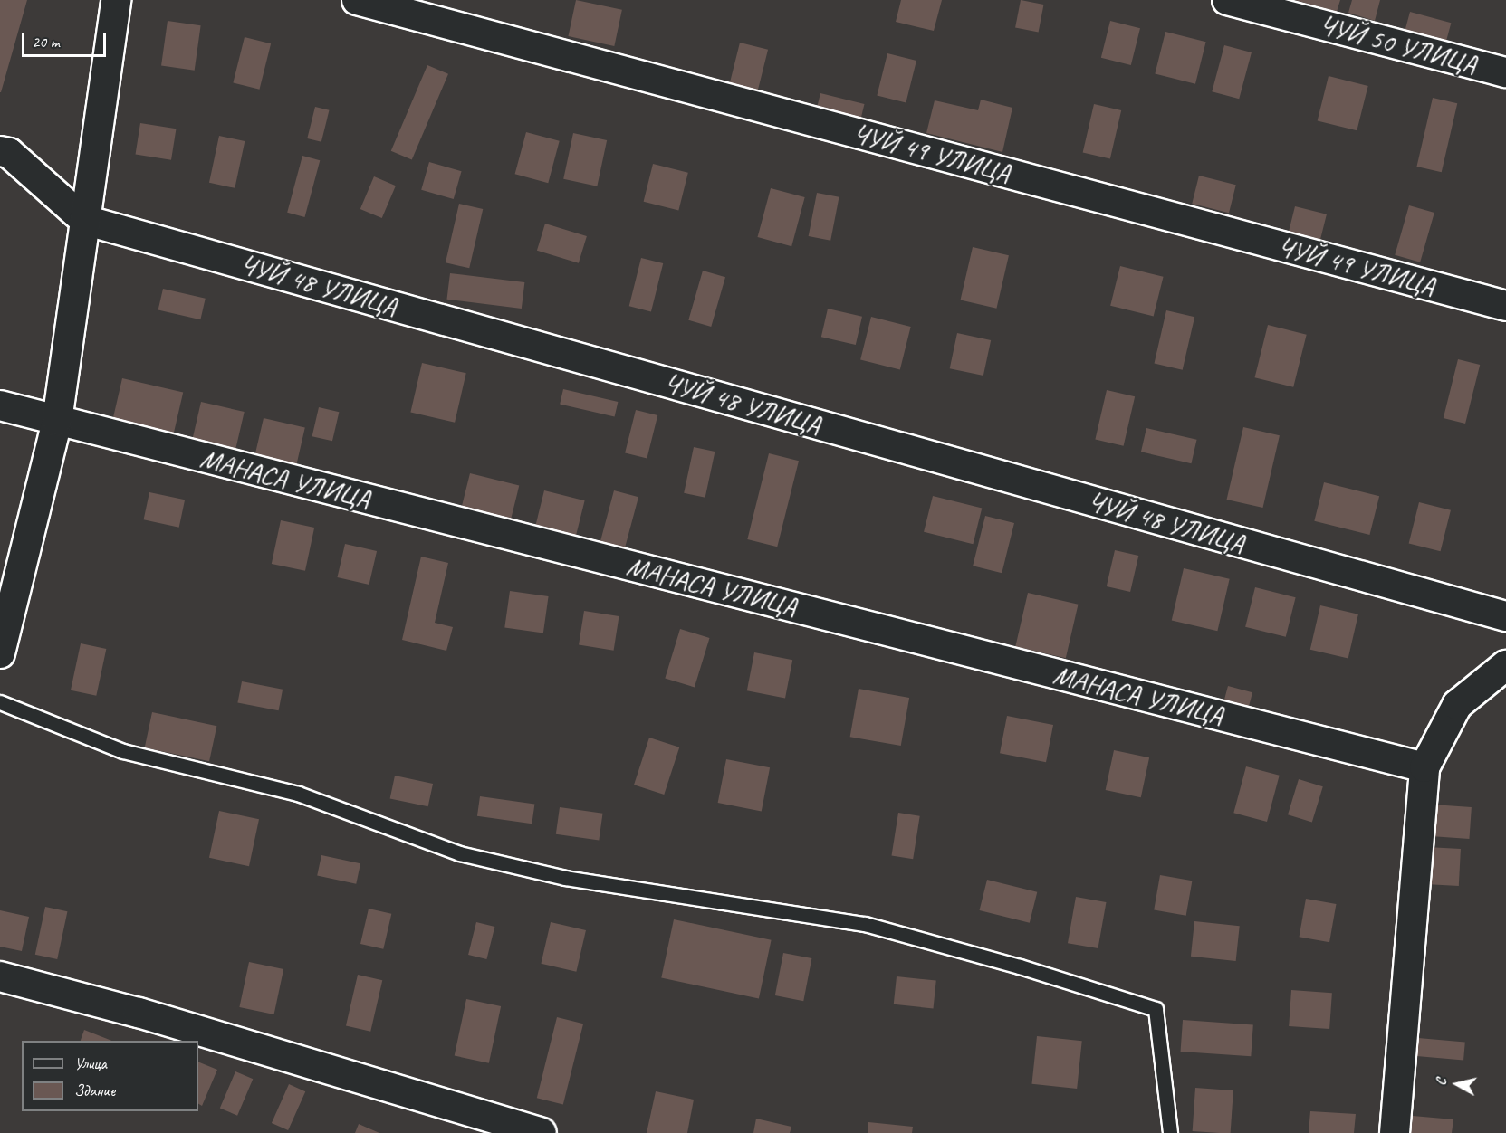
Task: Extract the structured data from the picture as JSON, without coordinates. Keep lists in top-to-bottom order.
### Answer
{
  "streets": {
    "street": [
      "ЧУЙ 50 УЛИЦА",
      "ЧУЙ 49 УЛИЦА",
      "ЧУЙ 48 УЛИЦА",
      "МАНАСА УЛИЦА"
    ]
  },
  "legend": ["Улица", "Здание"],
  "scale_bar": "20 m",
  "north": "left"
}
